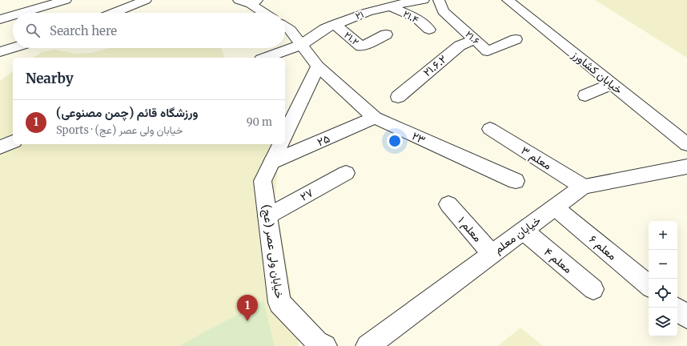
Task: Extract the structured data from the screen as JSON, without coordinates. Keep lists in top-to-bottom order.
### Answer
{
  "streets": {
    "street": [
      "۲۱",
      "۲۱.۴",
      "۲۱.۶",
      "۲۱.۲",
      "۲۱.۶.۲",
      "خیابان کشاورز",
      "۲۳",
      "۲۵",
      "۳ معلم",
      "۲۷",
      "۱ معلم",
      "خیابان معلم",
      "۶ معلم",
      "خیابان ولی عصر (عج)",
      "۴ معلم"
    ]
  },
  "crossings": [
    ["۲۱", "۲۱.۴"],
    ["۲۱", "۲۱.۲"],
    ["۲۱.۶", "۲۱.۶.۲"],
    ["۲۳", "۲۵"],
    ["۲۵", "خیابان ولی عصر (عج)"],
    ["۳ معلم", "خیابان معلم"],
    ["۲۷", "خیابان ولی عصر (عج)"],
    ["۱ معلم", "خیابان معلم"],
    ["خیابان معلم", "۶ معلم"],
    ["خیابان معلم", "۴ معلم"]
  ],
  "page": {
    "search": "Search here",
    "heading": "Nearby",
    "list": [
      {
        "mark": "1",
        "name": "ورزشگاه قائم (چمن مصنوعی)",
        "note": "Sports · خیابان ولی عصر (عج)",
        "value": "90 m"
      }
    ],
    "map_buttons": ["+", "−"],
    "pins": "1"
  }
}
